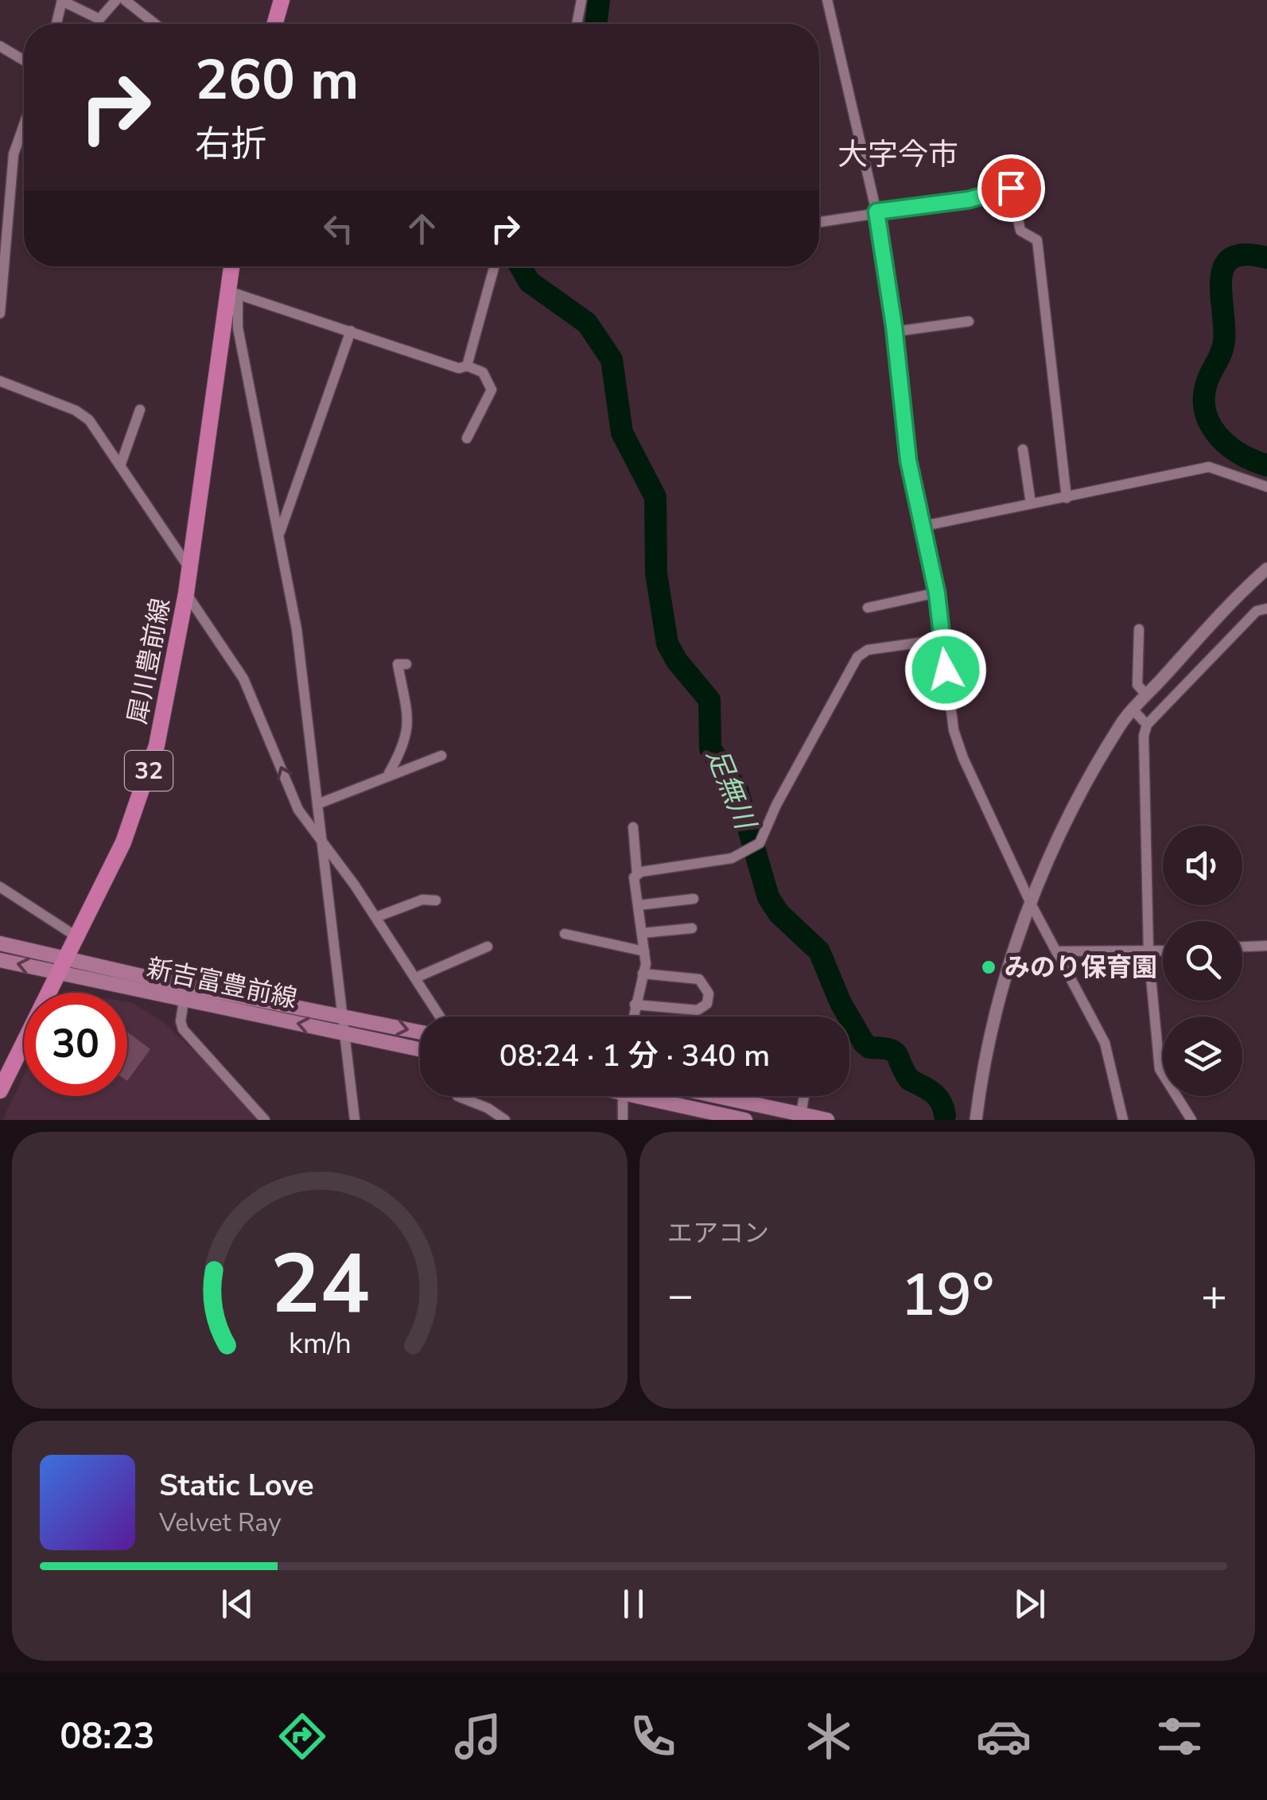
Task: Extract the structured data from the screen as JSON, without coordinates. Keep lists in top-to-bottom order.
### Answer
{
  "streets": {
    "main road": ["犀川豊前線", "32", "新吉富豊前線"]
  },
  "crossings": [
    ["犀川豊前線", "新吉富豊前線"]
  ],
  "districts": ["大字今市"],
  "water": ["足無川"],
  "places": ["みのり保育園"],
  "page": {
    "turn": ["260 m", "右折"],
    "limit": "30",
    "trip": "08:24 · 1 分 · 340 m",
    "tile": "エアコン",
    "heat": ["−", "19°", "+"],
    "song": ["Static Love", "Velvet Ray"],
    "tabs": "08:23",
    "gauge": ["24", "km/h"]
  }
}
